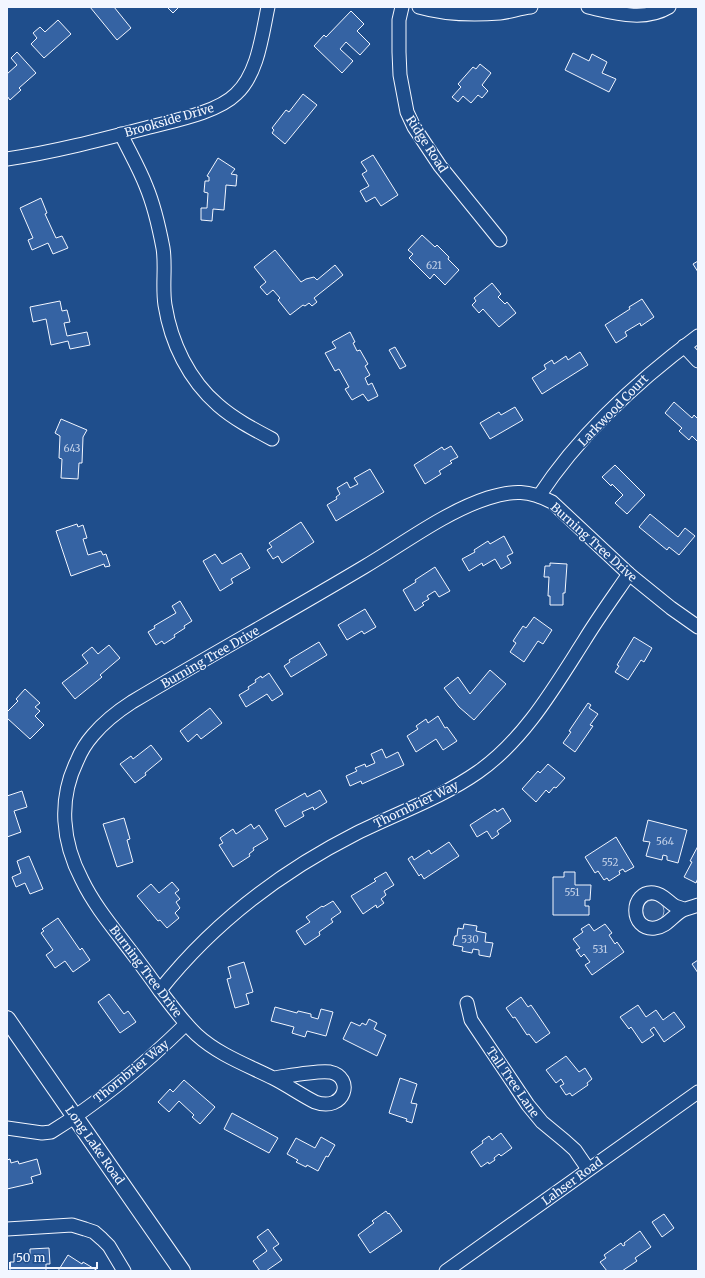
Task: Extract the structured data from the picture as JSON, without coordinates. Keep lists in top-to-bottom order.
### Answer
{
  "streets": {
    "main road": ["Long Lake Road"],
    "street": [
      "Brookside Drive",
      "Ridge Road",
      "Larkwood Court",
      "Burning Tree Drive",
      "Thornbrier Way",
      "Tall Tree Lane",
      "Lahser Road"
    ]
  },
  "crossings": [
    ["Larkwood Court", "Burning Tree Drive"],
    ["Burning Tree Drive", "Thornbrier Way"],
    ["Thornbrier Way", "Long Lake Road"],
    ["Tall Tree Lane", "Lahser Road"]
  ],
  "house_numbers": [
    "621",
    "643",
    "564",
    "552",
    "551",
    "530",
    "531"
  ],
  "scale_bar": "50 m"
}
